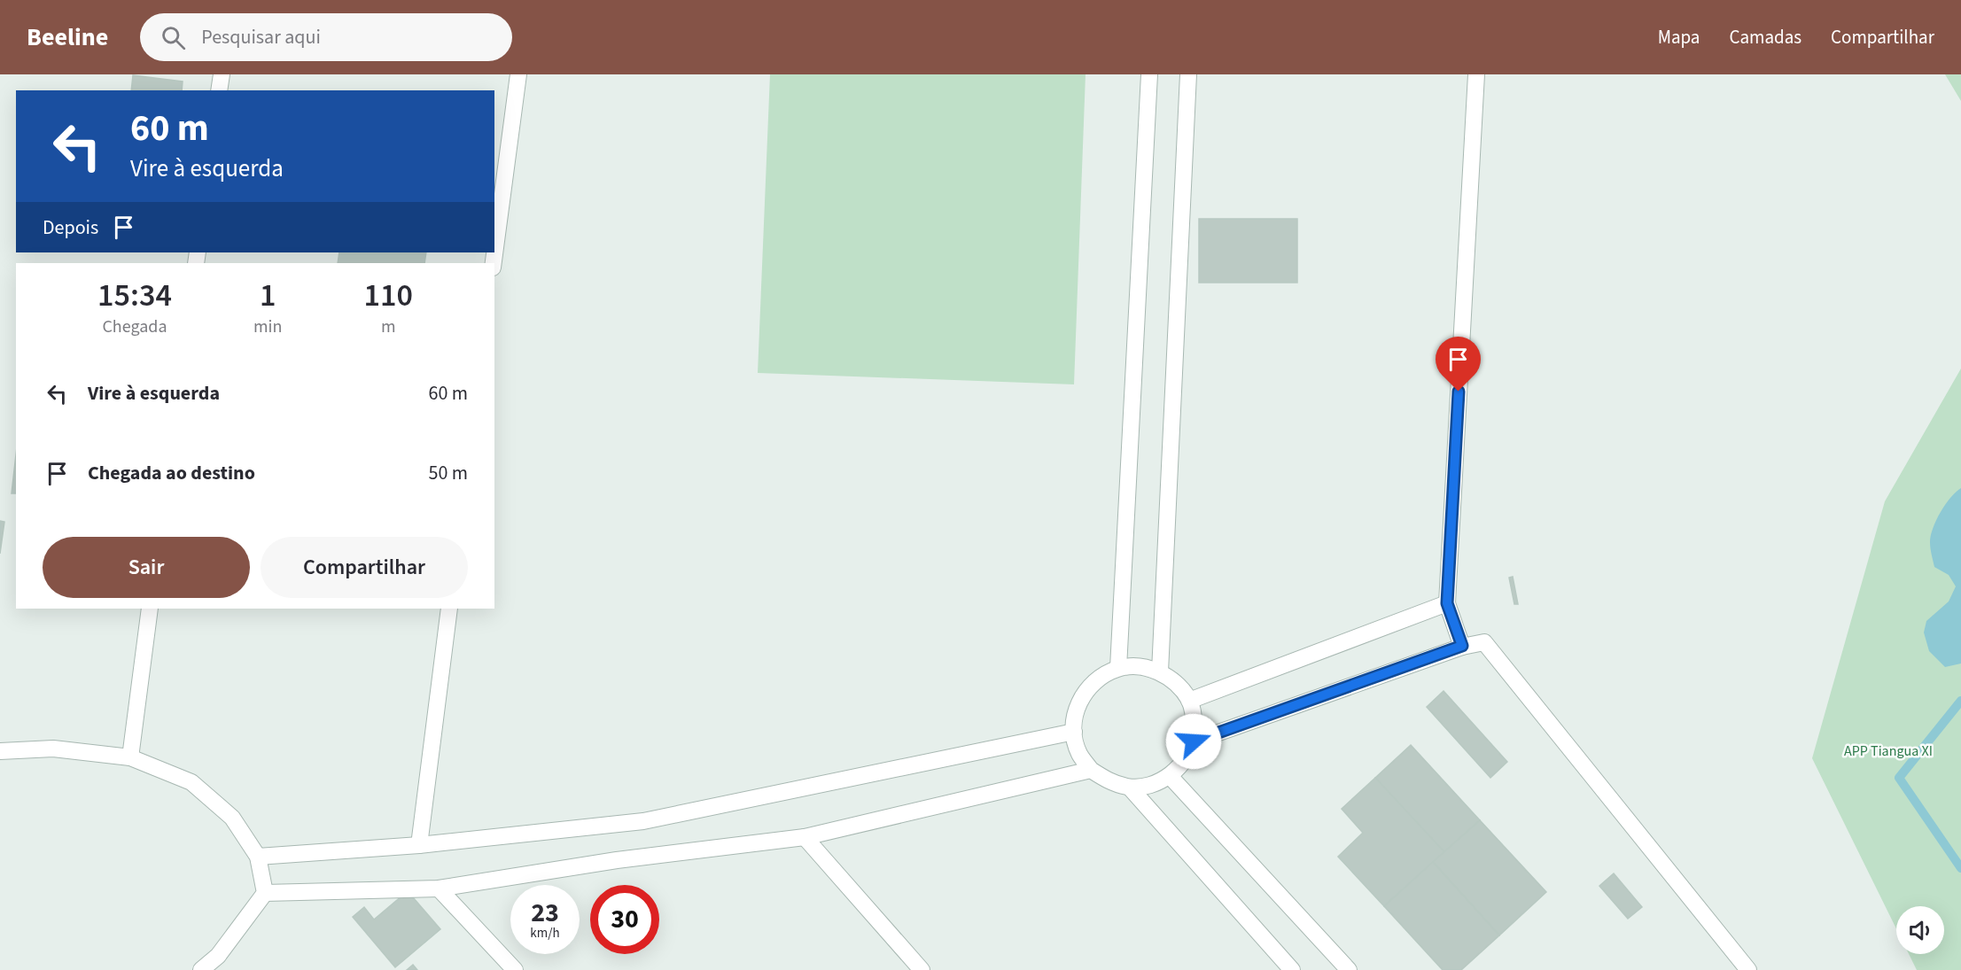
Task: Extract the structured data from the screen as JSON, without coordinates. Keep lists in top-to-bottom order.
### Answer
{
  "parks": ["APP Tiangua XI"],
  "page": {
    "header": "Beeline",
    "search": "Pesquisar aqui",
    "nav": ["Mapa", "Camadas", "Compartilhar"],
    "turn": ["60 m", "Vire à esquerda"],
    "then": "Depois",
    "eta": [
      "15:34",
      "Chegada",
      "1",
      "min",
      "110",
      "m"
    ],
    "list": [
      {
        "name": "Vire à esquerda",
        "value": "60 m"
      },
      {
        "name": "Chegada ao destino",
        "value": "50 m"
      }
    ],
    "buttons": ["Sair", "Compartilhar"],
    "speed": "23 km/h",
    "limit": "30"
  }
}
